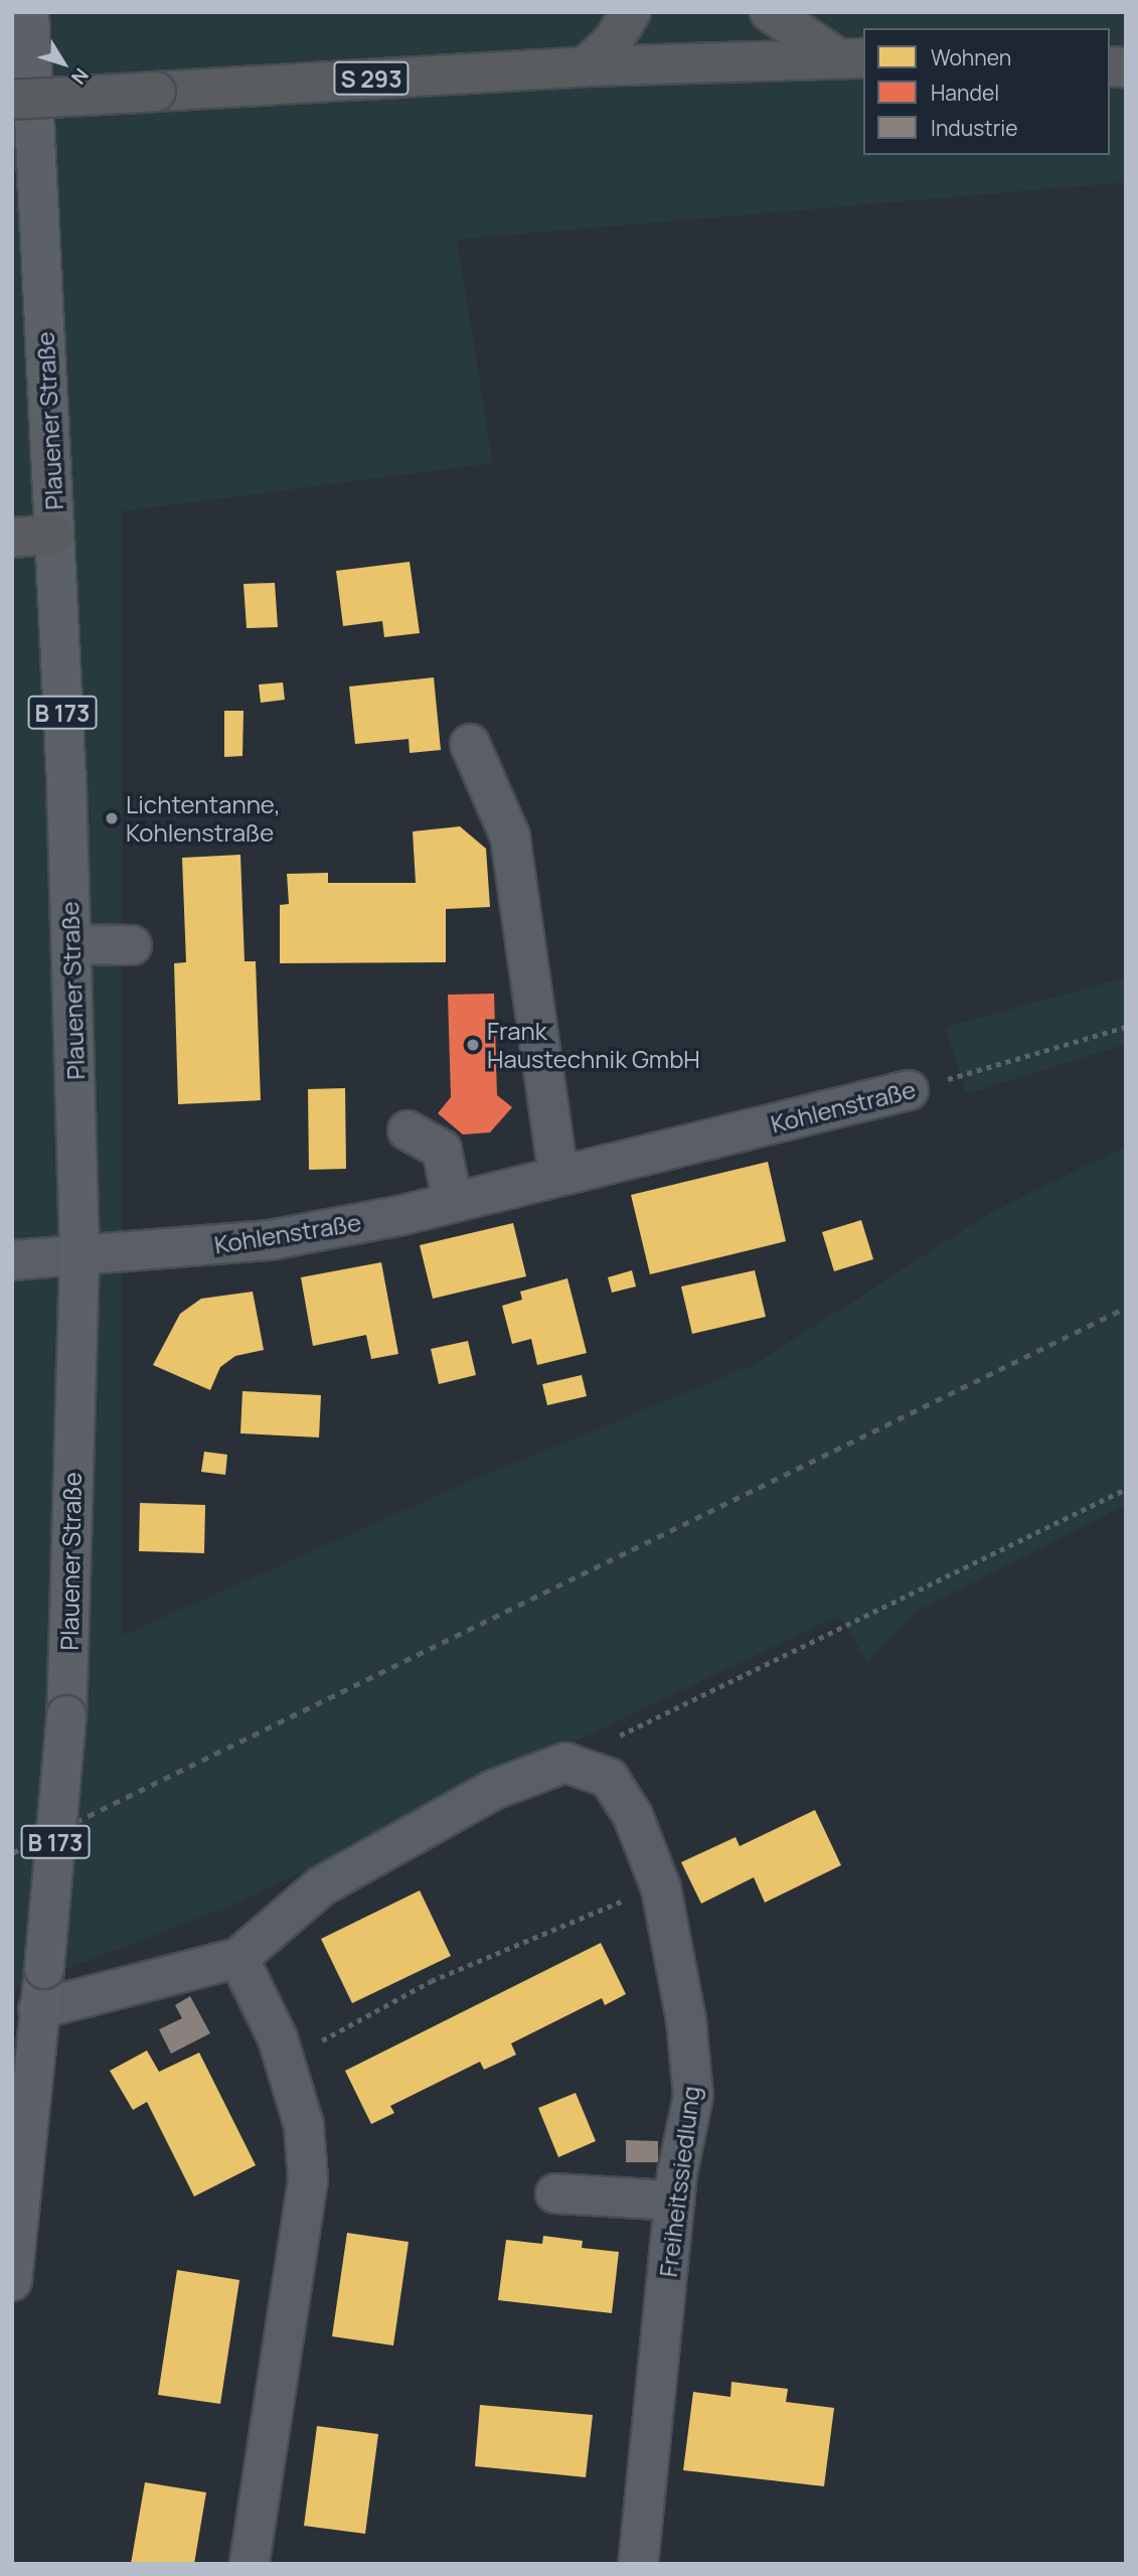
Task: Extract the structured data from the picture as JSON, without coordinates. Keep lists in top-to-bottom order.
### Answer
{
  "streets": {
    "highway": ["S 293"],
    "main road": ["Plauener Straße", "B 173"],
    "street": ["Kohlenstraße", "Freiheitssiedlung"]
  },
  "crossings": [
    ["Plauener Straße", "B 173"],
    ["Plauener Straße", "Kohlenstraße"]
  ],
  "places": ["Lichtentanne, Kohlenstraße", "Frank Haustechnik GmbH"],
  "legend": ["Wohnen", "Handel", "Industrie"],
  "north": "bottom right"
}
